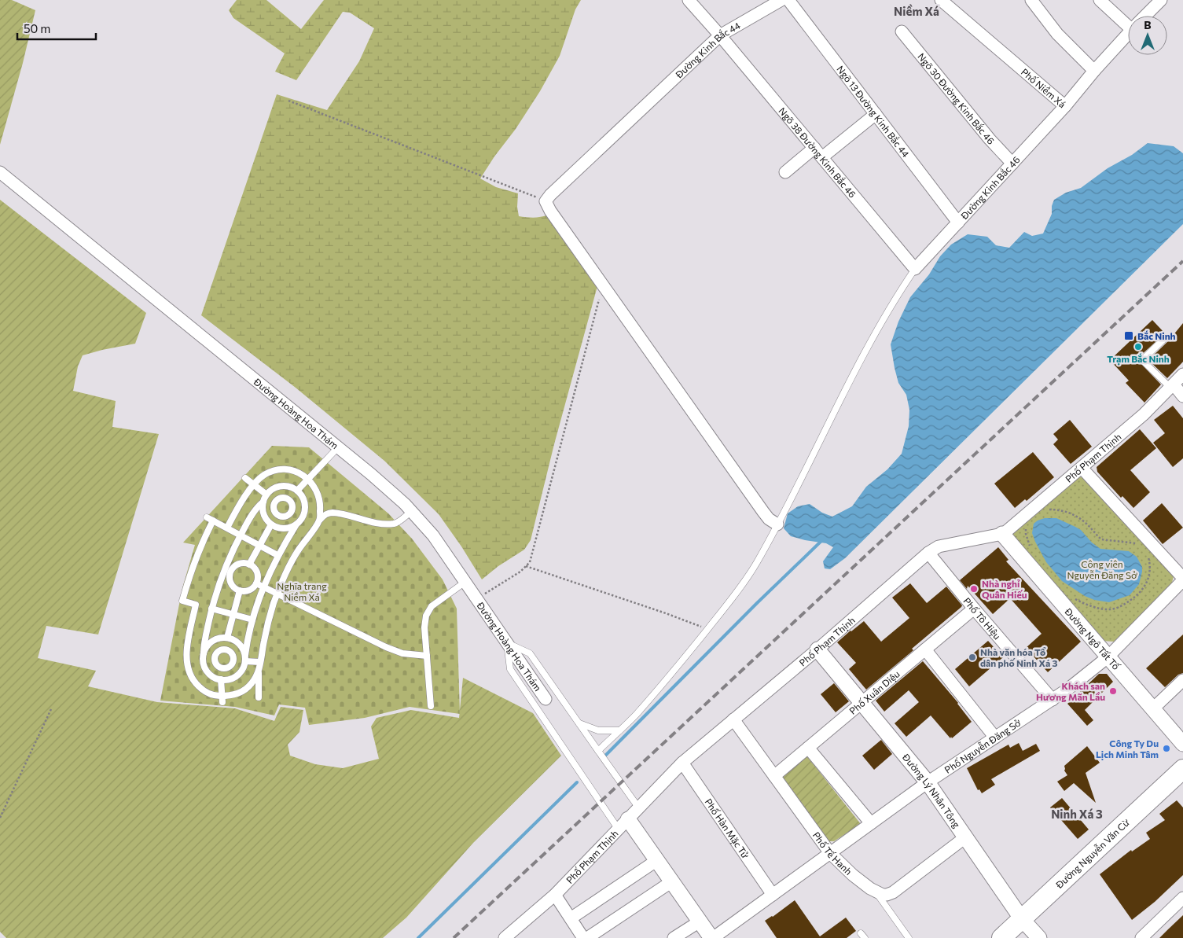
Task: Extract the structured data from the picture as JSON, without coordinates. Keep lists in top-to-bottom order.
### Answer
{
  "streets": {
    "main road": ["Đường Nguyễn Văn Cừ"],
    "street": [
      "Đường Kinh Bắc 44",
      "Phố Niềm Xá",
      "Ngõ 30 Đường Kinh Bắc 46",
      "Ngõ 13 Đường Kinh Bắc 44",
      "Ngõ 38 Đường Kinh Bắc 46",
      "Đường Kinh Bắc 46",
      "Đường Hoàng Hoa Thám",
      "Phố Phạm Thịnh",
      "Phố Tô Hiệu",
      "Đường Ngô Tất Tố",
      "Phố Xuân Diệu",
      "Phố Nguyễn Đăng Sở",
      "Đường Lý Nhân Tông",
      "Phố Hàn Mặc Tử",
      "Phố Tế Hanh"
    ]
  },
  "crossings": [
    ["Đường Kinh Bắc 44", "Ngõ 38 Đường Kinh Bắc 46"],
    ["Phố Niềm Xá", "Đường Kinh Bắc 46"],
    ["Ngõ 30 Đường Kinh Bắc 46", "Đường Kinh Bắc 46"],
    ["Ngõ 13 Đường Kinh Bắc 44", "Đường Kinh Bắc 46"],
    ["Ngõ 38 Đường Kinh Bắc 46", "Đường Kinh Bắc 46"],
    ["Phố Phạm Thịnh", "Phố Tô Hiệu"],
    ["Phố Phạm Thịnh", "Đường Ngô Tất Tố"],
    ["Phố Phạm Thịnh", "Đường Lý Nhân Tông"],
    ["Phố Phạm Thịnh", "Phố Hàn Mặc Tử"],
    ["Phố Phạm Thịnh", "Phố Tế Hanh"],
    ["Phố Tô Hiệu", "Phố Xuân Diệu"],
    ["Phố Tô Hiệu", "Phố Nguyễn Đăng Sở"],
    ["Đường Ngô Tất Tố", "Phố Nguyễn Đăng Sở"],
    ["Phố Xuân Diệu", "Đường Lý Nhân Tông"],
    ["Phố Xuân Diệu", "Phố Tế Hanh"],
    ["Phố Nguyễn Đăng Sở", "Đường Lý Nhân Tông"],
    ["Phố Nguyễn Đăng Sở", "Phố Hàn Mặc Tử"],
    ["Phố Nguyễn Đăng Sở", "Phố Tế Hanh"],
    ["Đường Lý Nhân Tông", "Đường Nguyễn Văn Cừ"]
  ],
  "districts": ["Niềm Xá", "Ninh Xá 3"],
  "parks": ["Công viên Nguyễn Đăng Sở", "Nghĩa trang Niềm Xá"],
  "places": {
    "transit": ["Bắc Ninh"],
    "other": [
      "Trạm Bắc Ninh",
      "Nhà nghỉ Quân Hiếu",
      "Nhà văn hóa Tổ dân phố Ninh Xá 3",
      "Khách sạn Hương Mãn Lầu",
      "Công Ty Du Lịch Minh Tâm"
    ]
  },
  "scale_bar": "50 m",
  "north": "top"
}
